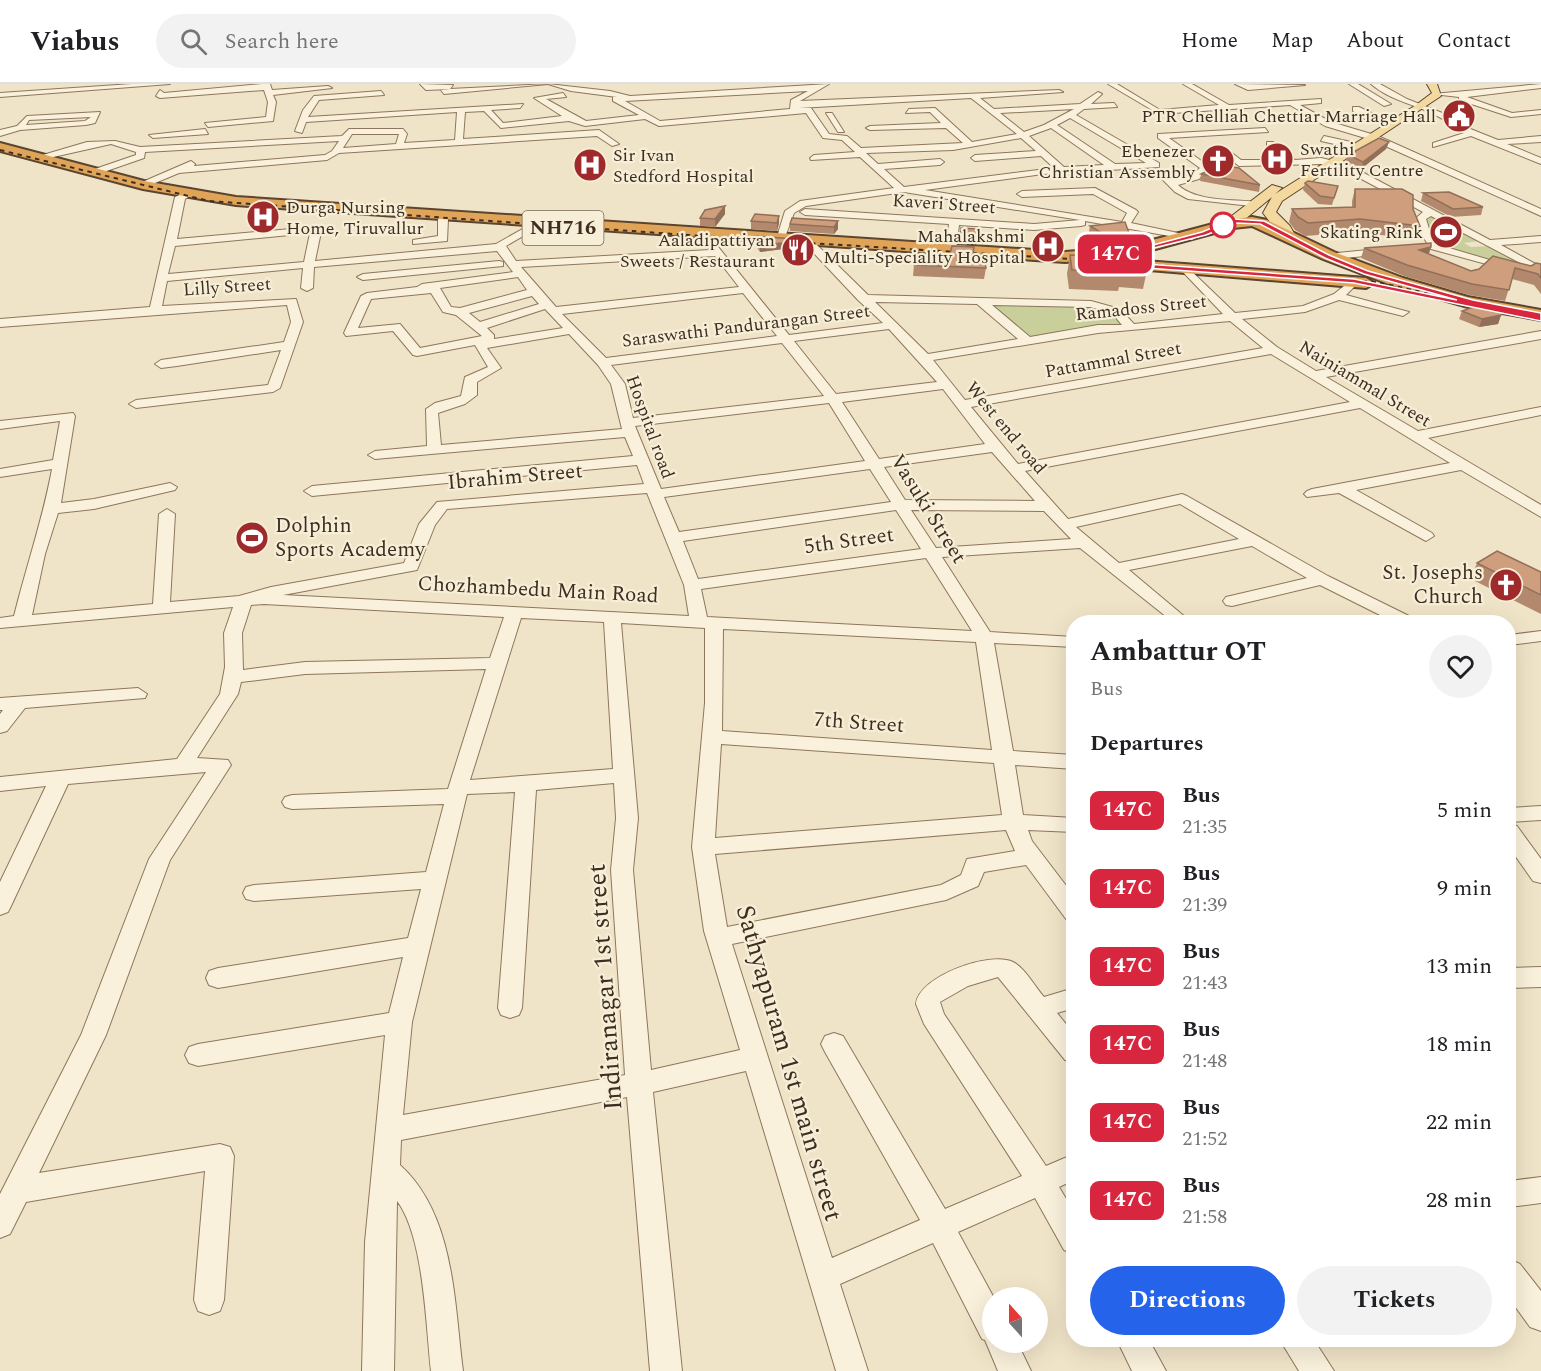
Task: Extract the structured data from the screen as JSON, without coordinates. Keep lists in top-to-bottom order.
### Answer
{
  "streets": {
    "highway": ["NH716"],
    "street": [
      "Kaveri Street",
      "Lilly Street",
      "Ramadoss Street",
      "Saraswathi Pandurangan Street",
      "Pattammal Street",
      "Nainiammal Street",
      "Hospital road",
      "West end road",
      "Ibrahim Street",
      "Vasuki Street",
      "5th Street",
      "Chozhambedu Main Road",
      "7th Street",
      "Indiranagar 1st street",
      "Sathyapuram 1st main street"
    ]
  },
  "crossings": [
    ["NH716", "Ramadoss Street"],
    ["NH716", "Nainiammal Street"],
    ["NH716", "West end road"],
    ["NH716", "Vasuki Street"],
    ["Ramadoss Street", "Nainiammal Street"],
    ["Ramadoss Street", "West end road"],
    ["Saraswathi Pandurangan Street", "Hospital road"],
    ["Saraswathi Pandurangan Street", "West end road"],
    ["Saraswathi Pandurangan Street", "Vasuki Street"],
    ["Pattammal Street", "Nainiammal Street"],
    ["Pattammal Street", "West end road"],
    ["Hospital road", "Ibrahim Street"],
    ["Hospital road", "5th Street"],
    ["Hospital road", "Chozhambedu Main Road"],
    ["Hospital road", "Sathyapuram 1st main street"],
    ["West end road", "5th Street"],
    ["Ibrahim Street", "Chozhambedu Main Road"],
    ["Vasuki Street", "5th Street"],
    ["Vasuki Street", "Chozhambedu Main Road"],
    ["Vasuki Street", "7th Street"],
    ["Chozhambedu Main Road", "Indiranagar 1st street"],
    ["Chozhambedu Main Road", "Sathyapuram 1st main street"],
    ["7th Street", "Sathyapuram 1st main street"]
  ],
  "places": {
    "public building": ["PTR Chelliah Chettiar Marriage Hall"],
    "hospital": [
      "Swathi Fertility Centre",
      "Sir Ivan Stedford Hospital",
      "Durga Nursing Home, Tiruvallur",
      "Mahalakshmi Multi-Speciality Hospital"
    ],
    "church": ["Ebenezer Christian Assembly", "St. Josephs Church"],
    "sports": ["Skating Rink", "Dolphin Sports Academy"],
    "restaurant": ["Aaladipattiyan Sweets / Restaurant"]
  },
  "lines": ["bus line 147C"],
  "north": "top",
  "page": {
    "header": "Viabus",
    "search": "Search here",
    "nav": [
      "Home",
      "Map",
      "About",
      "Contact"
    ],
    "on_map": "147C",
    "heading": [
      ["Ambattur OT", "Bus"],
      "Departures"
    ],
    "list": [
      {
        "mark": "147C",
        "name": "Bus",
        "note": "21:35",
        "value": "5 min"
      },
      {
        "mark": "147C",
        "name": "Bus",
        "note": "21:39",
        "value": "9 min"
      },
      {
        "mark": "147C",
        "name": "Bus",
        "note": "21:43",
        "value": "13 min"
      },
      {
        "mark": "147C",
        "name": "Bus",
        "note": "21:48",
        "value": "18 min"
      },
      {
        "mark": "147C",
        "name": "Bus",
        "note": "21:52",
        "value": "22 min"
      },
      {
        "mark": "147C",
        "name": "Bus",
        "note": "21:58",
        "value": "28 min"
      }
    ],
    "buttons": ["Directions", "Tickets"]
  }
}
